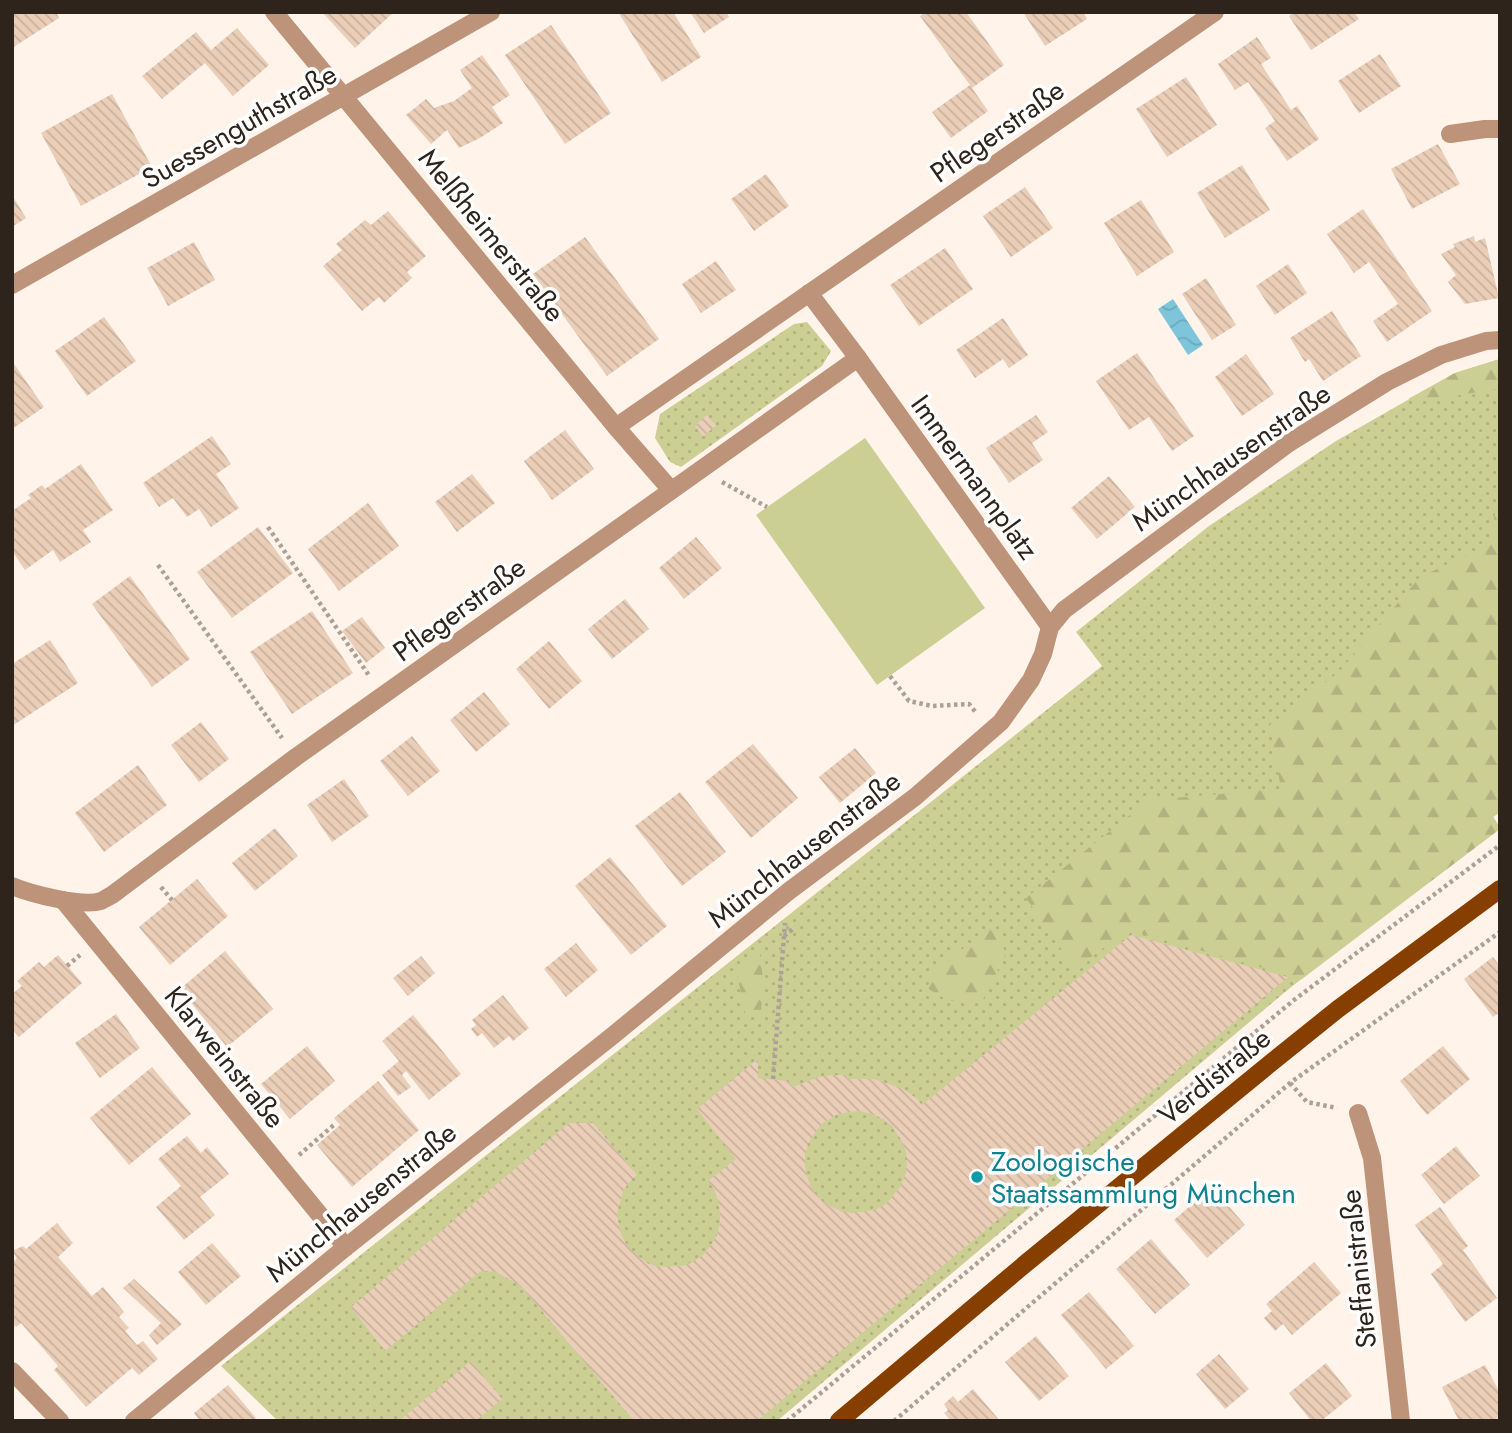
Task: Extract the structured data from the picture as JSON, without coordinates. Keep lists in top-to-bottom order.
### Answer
{
  "streets": {
    "main road": ["Verdistraße"],
    "street": [
      "Suessenguthstraße",
      "Pflegerstraße",
      "Melßheimerstraße",
      "Münchhausenstraße",
      "Immermannplatz",
      "Klarweinstraße",
      "Steffanistraße"
    ]
  },
  "crossings": [
    ["Suessenguthstraße", "Melßheimerstraße"],
    ["Pflegerstraße", "Melßheimerstraße"],
    ["Pflegerstraße", "Immermannplatz"],
    ["Pflegerstraße", "Klarweinstraße"],
    ["Münchhausenstraße", "Immermannplatz"],
    ["Münchhausenstraße", "Klarweinstraße"]
  ],
  "places": ["Zoologische Staatssammlung München"]
}
